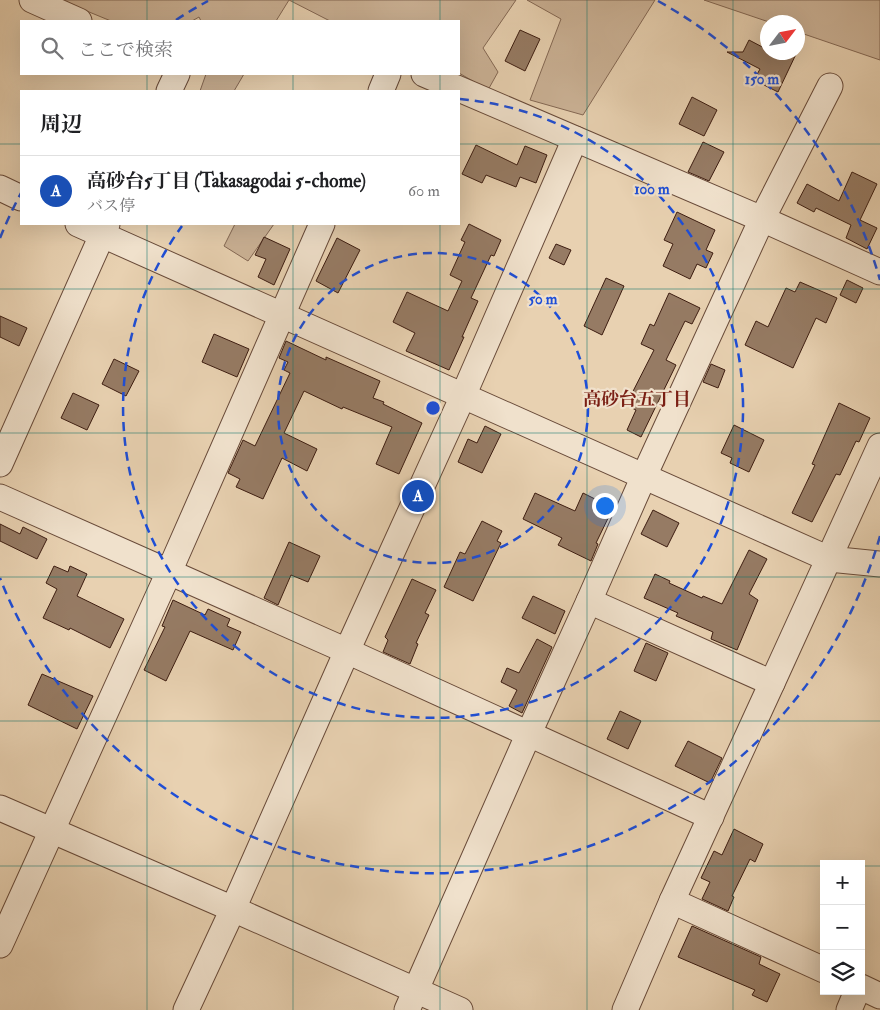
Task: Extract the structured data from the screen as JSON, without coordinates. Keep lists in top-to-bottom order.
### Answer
{
  "districts": ["高砂台五丁目"],
  "north": "top right",
  "page": {
    "search": "ここで検索",
    "heading": "周辺",
    "list": [
      {
        "mark": "A",
        "name": "高砂台5丁目 (Takasagodai 5-chome)",
        "note": "バス停",
        "value": "60 m"
      }
    ],
    "pins": "A",
    "map_buttons": ["+", "−"]
  },
  "rings": ["150 m", "100 m", "50 m"]
}
